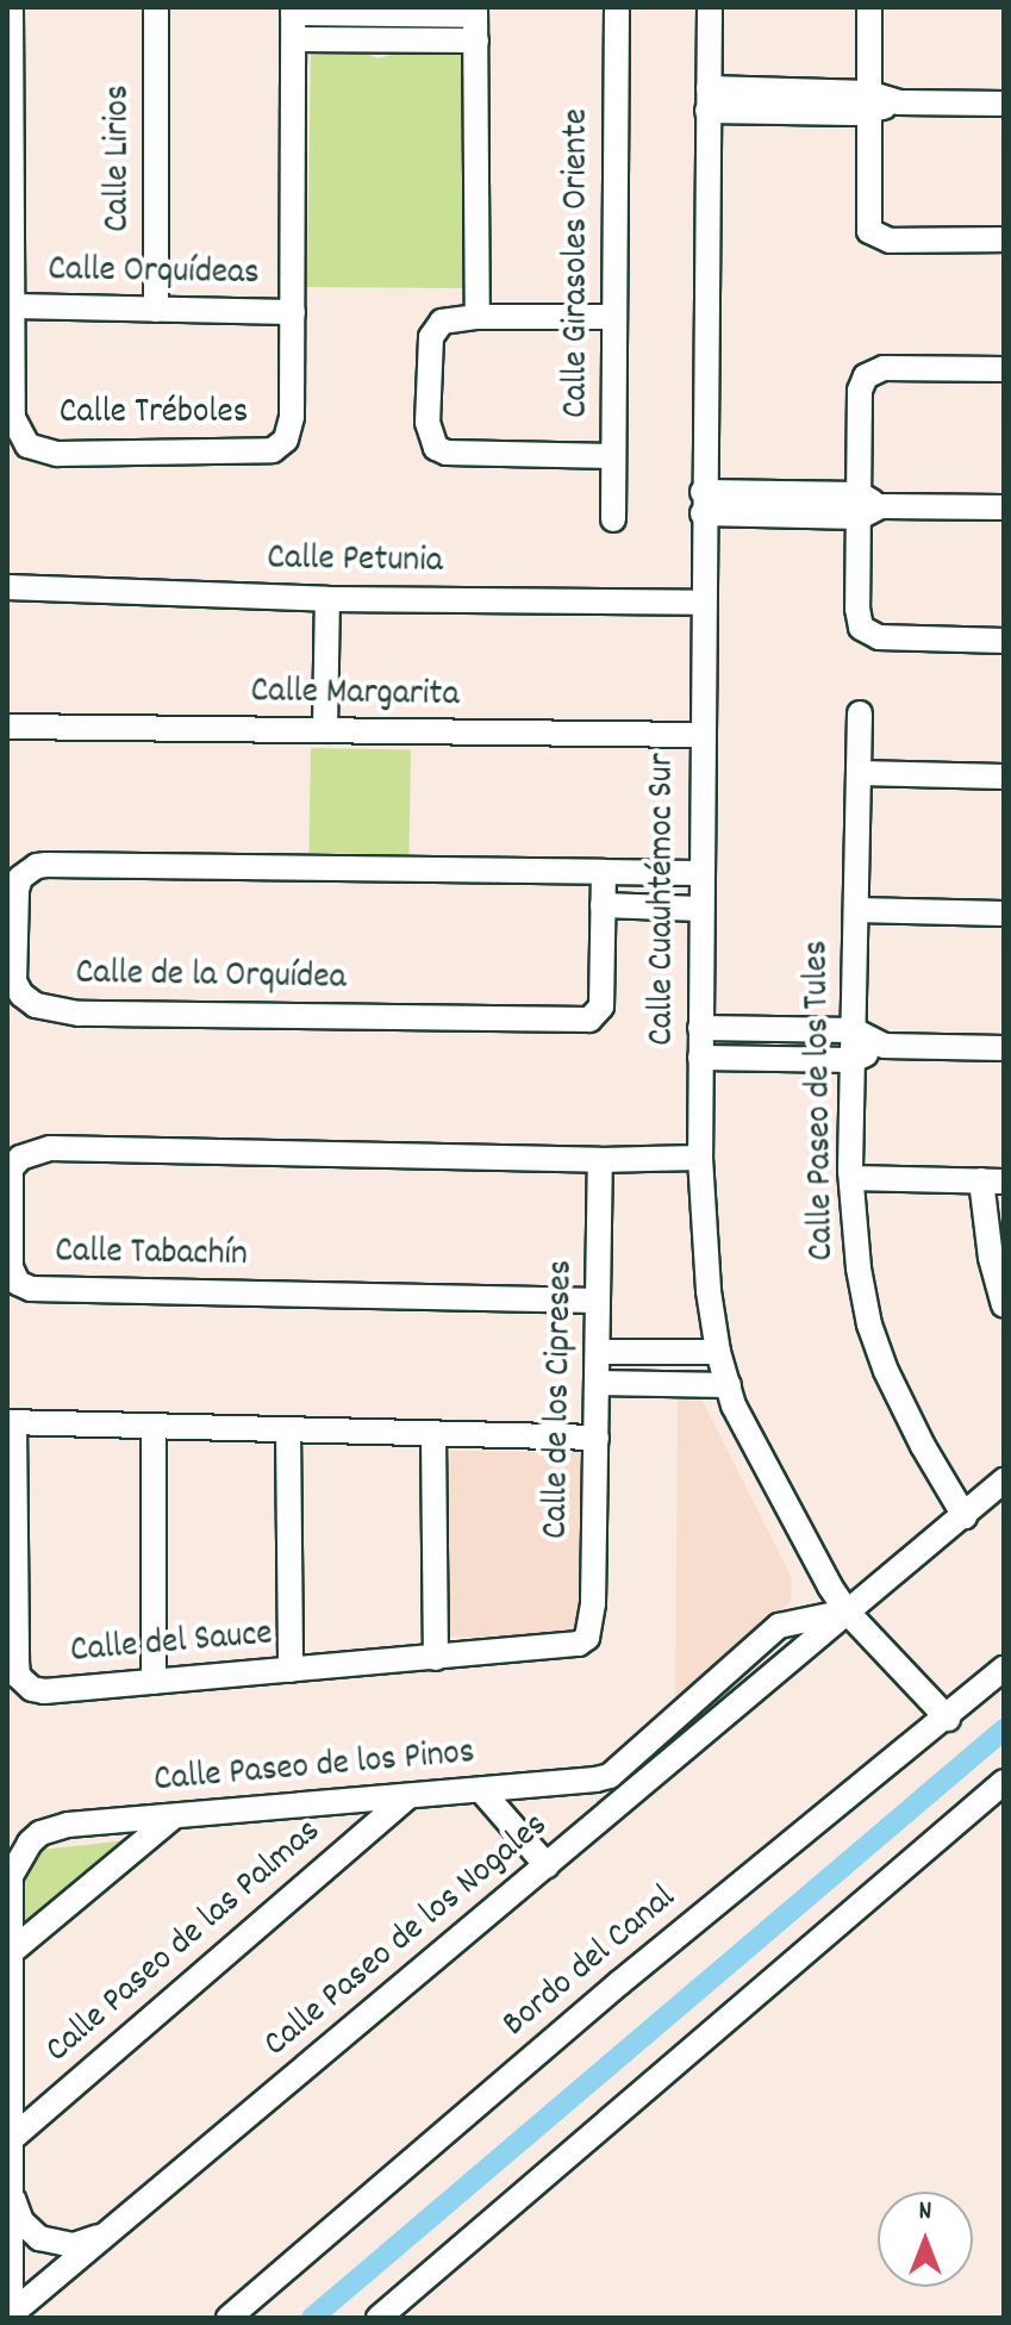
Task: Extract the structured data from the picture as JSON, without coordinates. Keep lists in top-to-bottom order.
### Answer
{
  "streets": {
    "street": [
      "Calle Lirios",
      "Calle Girasoles Oriente",
      "Calle Orquídeas",
      "Calle Tréboles",
      "Calle Petunia",
      "Calle Margarita",
      "Calle Cuauhtémoc Sur",
      "Calle de la Orquídea",
      "Calle Paseo de los Tules",
      "Calle Tabachín",
      "Calle de los Cipreses",
      "Calle del Sauce",
      "Calle Paseo de los Pinos",
      "Calle Paseo de los Nogales",
      "Calle Paseo de las Palmas",
      "Bordo del Canal"
    ]
  },
  "crossings": [
    ["Calle Lirios", "Calle Orquídeas"],
    ["Calle Orquídeas", "Calle Tréboles"],
    ["Calle Petunia", "Calle Cuauhtémoc Sur"],
    ["Calle Margarita", "Calle Cuauhtémoc Sur"],
    ["Calle Cuauhtémoc Sur", "Calle de la Orquídea"],
    ["Calle Cuauhtémoc Sur", "Calle Paseo de los Nogales"],
    ["Calle Cuauhtémoc Sur", "Bordo del Canal"],
    ["Calle Paseo de los Tules", "Calle Paseo de los Nogales"],
    ["Calle Tabachín", "Calle de los Cipreses"],
    ["Calle de los Cipreses", "Calle del Sauce"],
    ["Calle Paseo de los Pinos", "Calle Paseo de los Nogales"],
    ["Calle Paseo de los Pinos", "Calle Paseo de las Palmas"]
  ],
  "north": "top"
}
